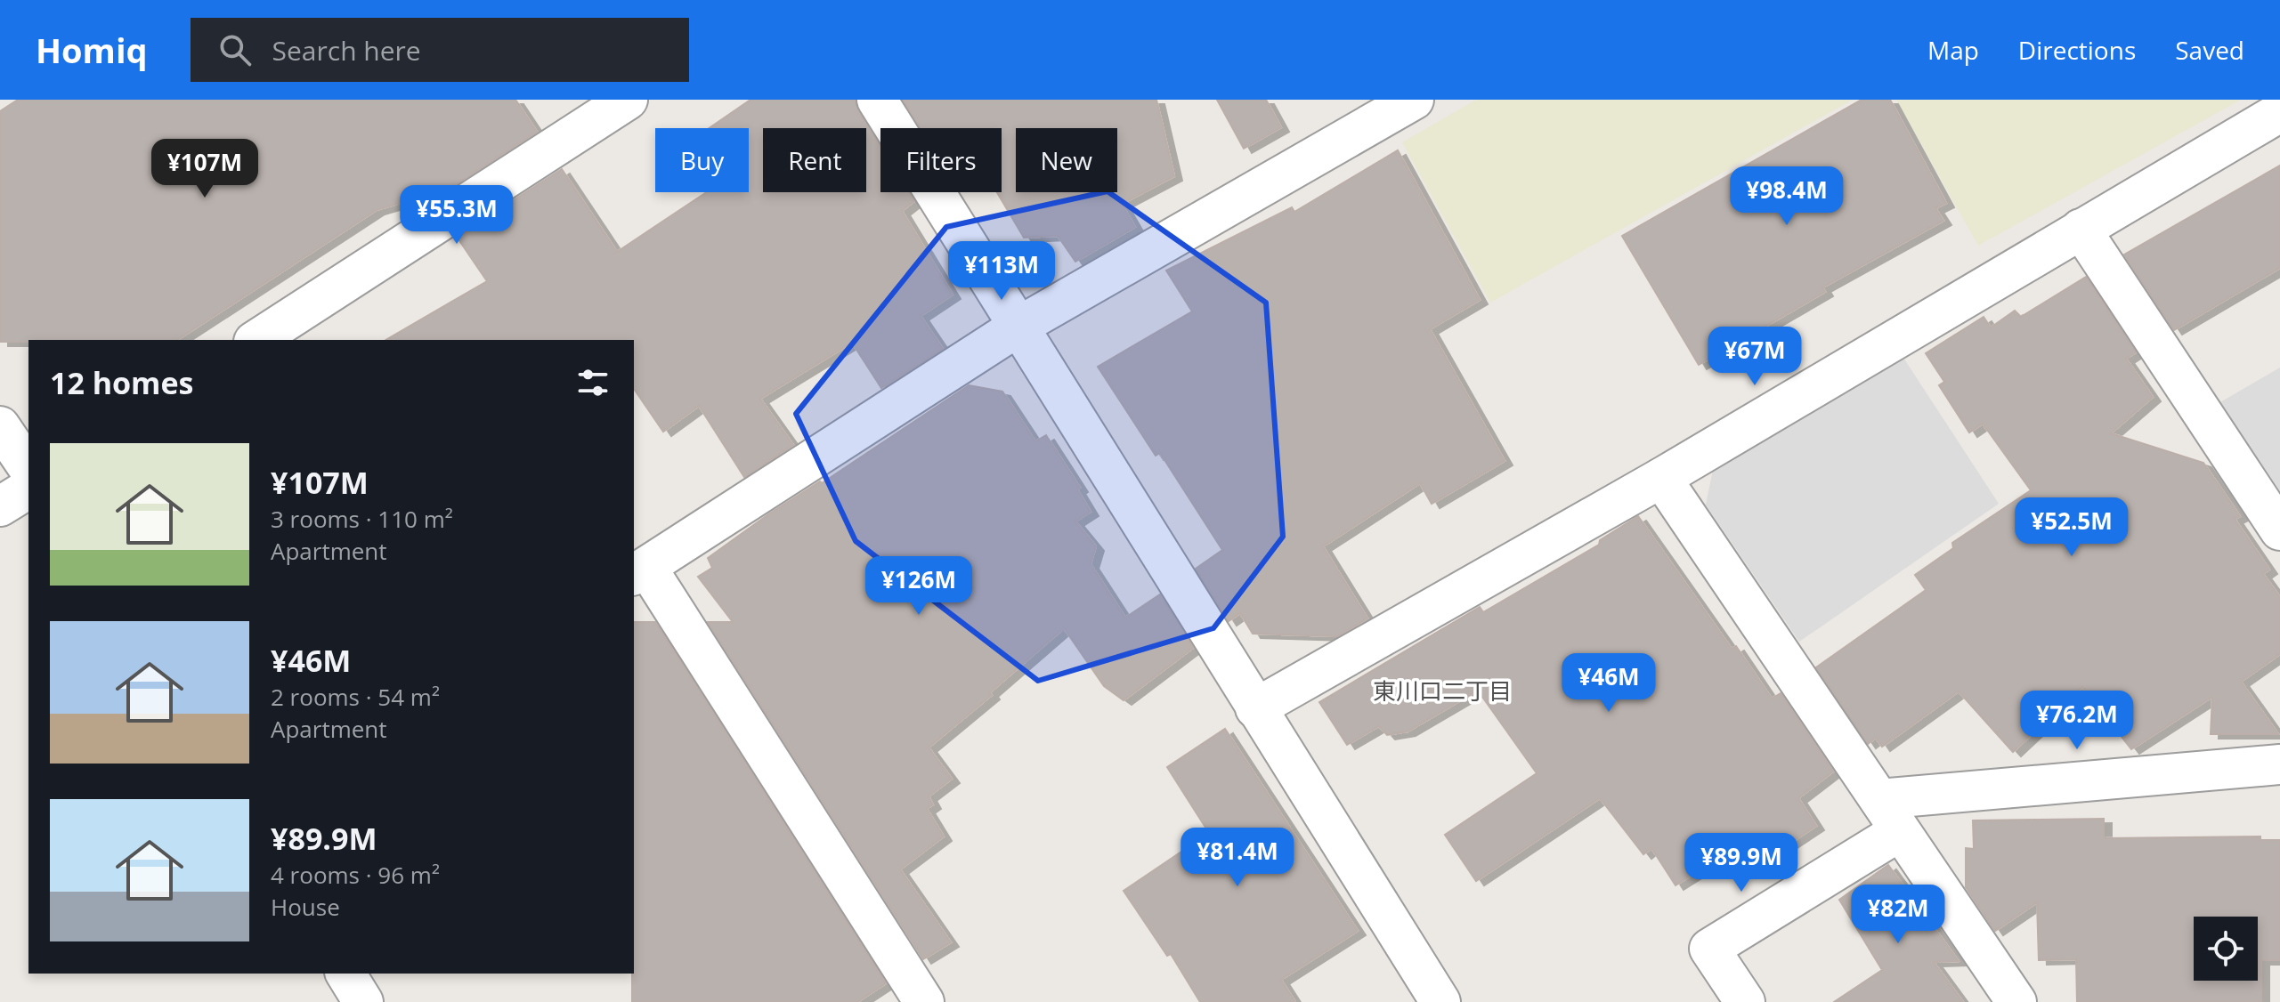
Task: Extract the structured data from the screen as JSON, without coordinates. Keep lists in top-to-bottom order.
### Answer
{
  "districts": ["東川口二丁目"],
  "page": {
    "header": "Homiq",
    "search": "Search here",
    "nav": ["Map", "Directions", "Saved"],
    "chip": [
      "Buy",
      "Rent",
      "Filters",
      "New"
    ],
    "price": [
      "¥107M",
      "¥98.4M",
      "¥55.3M",
      "¥113M",
      "¥67M",
      "¥52.5M",
      "¥126M",
      "¥46M",
      "¥76.2M",
      "¥81.4M",
      "¥89.9M",
      "¥82M"
    ],
    "heading": "12 homes",
    "list": [
      {
        "name": "¥107M",
        "note": "3 rooms · 110 m² · Apartment"
      },
      {
        "name": "¥46M",
        "note": "2 rooms · 54 m² · Apartment"
      },
      {
        "name": "¥89.9M",
        "note": "4 rooms · 96 m² · House"
      }
    ]
  }
}
